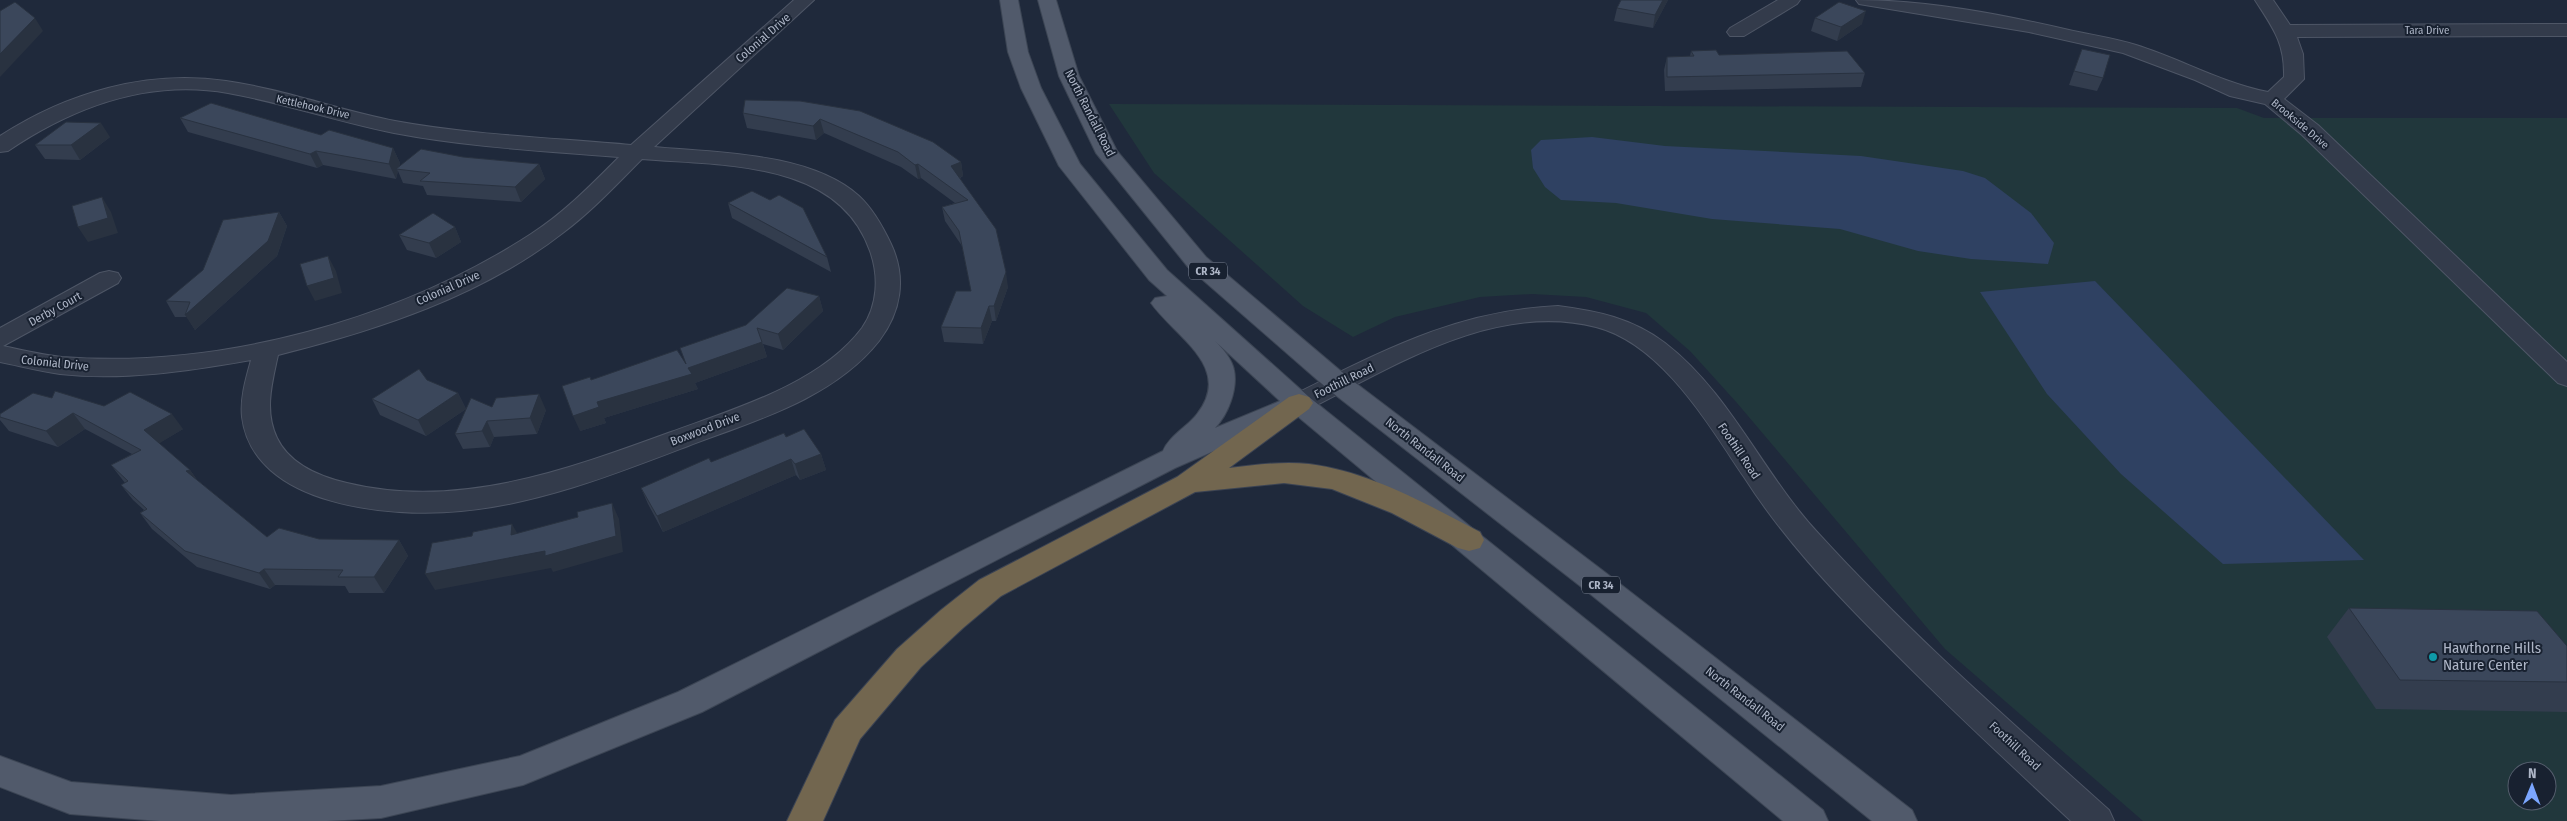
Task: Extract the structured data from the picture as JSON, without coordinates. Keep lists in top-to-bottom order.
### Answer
{
  "streets": {
    "main road": ["North Randall Road", "CR 34"],
    "street": [
      "Tara Drive",
      "Colonial Drive",
      "Kettlehook Drive",
      "Brookside Drive",
      "Derby Court",
      "Foothill Road",
      "Boxwood Drive"
    ]
  },
  "crossings": [
    ["Colonial Drive", "Kettlehook Drive"],
    ["Colonial Drive", "Boxwood Drive"],
    ["Kettlehook Drive", "Boxwood Drive"],
    ["North Randall Road", "Foothill Road"],
    ["CR 34", "Foothill Road"]
  ],
  "places": ["Hawthorne Hills Nature Center"],
  "north": "top"
}
